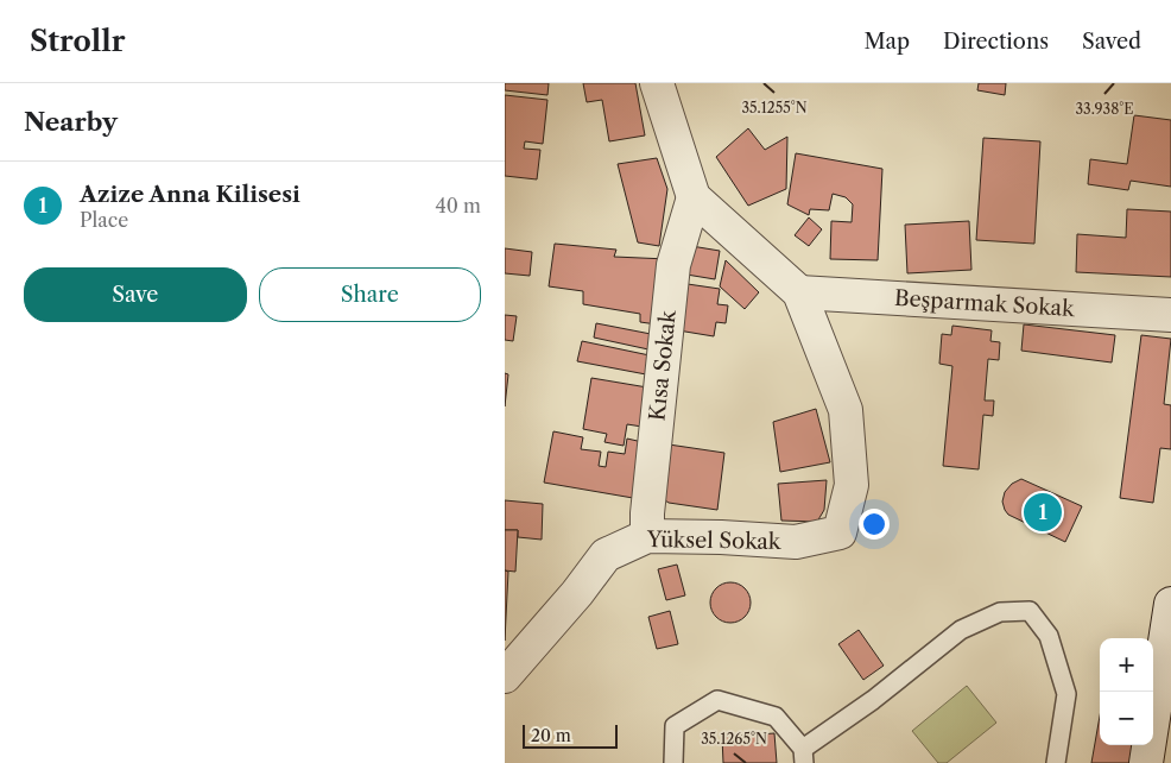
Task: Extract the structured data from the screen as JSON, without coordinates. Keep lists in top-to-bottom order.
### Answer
{
  "streets": {
    "street": ["Beşparmak Sokak", "Kısa Sokak", "Yüksel Sokak"]
  },
  "crossings": [
    ["Beşparmak Sokak", "Yüksel Sokak"],
    ["Kısa Sokak", "Yüksel Sokak"]
  ],
  "scale_bar": "20 m",
  "page": {
    "header": "Strollr",
    "nav": ["Map", "Directions", "Saved"],
    "heading": "Nearby",
    "list": [
      {
        "mark": "1",
        "name": "Azize Anna Kilisesi",
        "note": "Place",
        "value": "40 m"
      }
    ],
    "buttons": ["Save", "Share"],
    "pins": "1",
    "map_buttons": ["+", "−"],
    "scale": "20 m"
  },
  "coordinates": ["35.1255°N", "33.938°E", "35.1265°N"]
}
